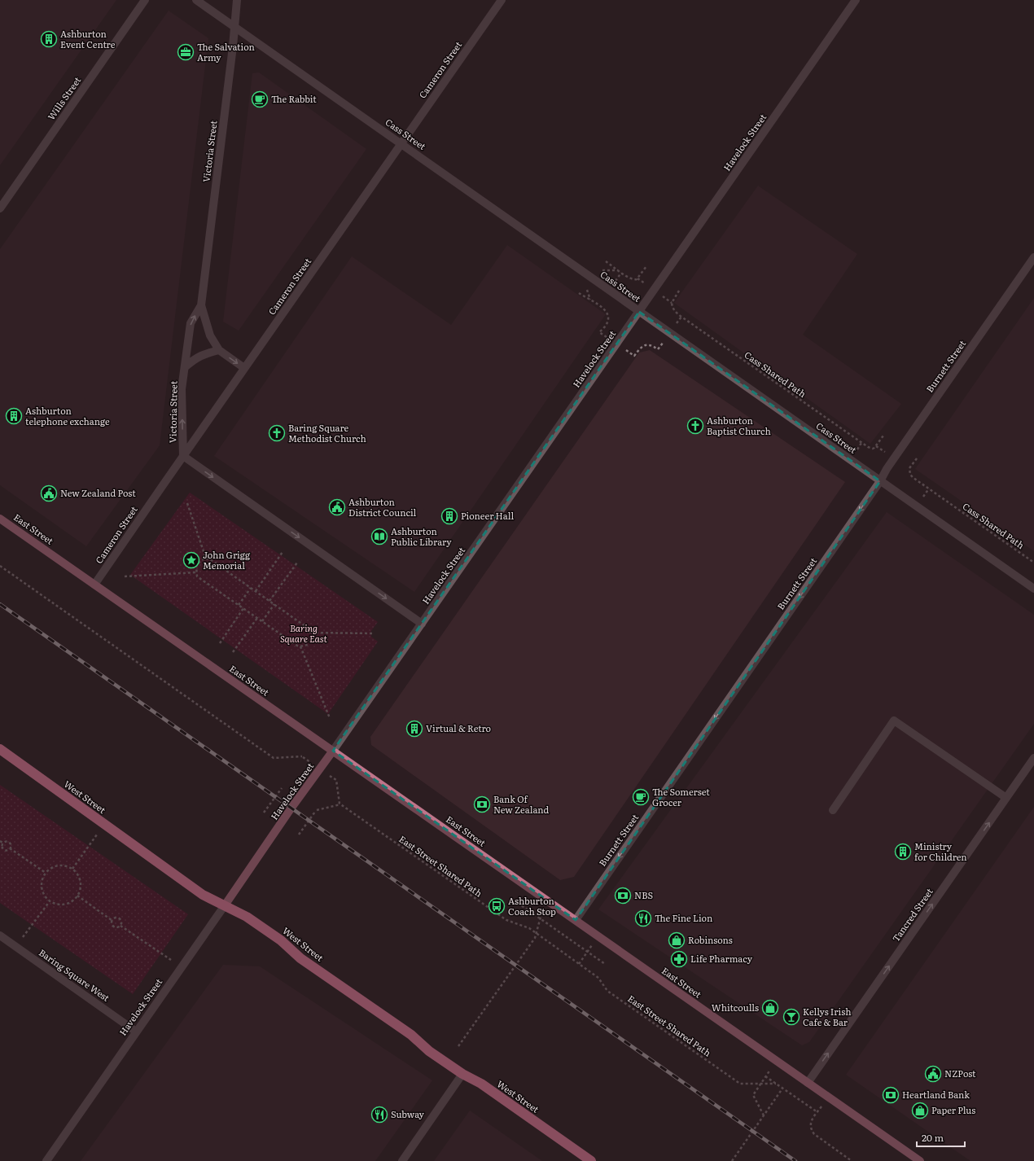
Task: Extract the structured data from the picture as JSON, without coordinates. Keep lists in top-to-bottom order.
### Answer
{
  "streets": {
    "highway": ["West Street"],
    "main road": ["Havelock Street", "East Street"],
    "street": [
      "Cameron Street",
      "Wills Street",
      "Cass Street",
      "Victoria Street",
      "Burnett Street",
      "Tancred Street",
      "Baring Square West"
    ],
    "path": ["Cass Shared Path", "East Street Shared Path"]
  },
  "crossings": [
    ["Cameron Street", "Cass Street"],
    ["Cameron Street", "Victoria Street"],
    ["Cameron Street", "East Street"],
    ["Cass Street", "Havelock Street"],
    ["Cass Street", "Victoria Street"],
    ["Cass Street", "Burnett Street"],
    ["Havelock Street", "East Street"],
    ["Havelock Street", "West Street"],
    ["Havelock Street", "Baring Square West"],
    ["Burnett Street", "East Street"],
    ["East Street", "Tancred Street"]
  ],
  "one_way": ["Burnett Street", "Tancred Street"],
  "parks": ["Baring Square East"],
  "places": {
    "building": [
      "Ashburton Event Centre",
      "Ashburton telephone exchange",
      "Pioneer Hall",
      "Virtual & Retro",
      "Ministry for Children"
    ],
    "office": ["The Salvation Army"],
    "cafe": ["The Rabbit", "The Somerset Grocer"],
    "church": ["Ashburton Baptist Church", "Baring Square Methodist Church"],
    "public building": ["New Zealand Post", "Ashburton District Council", "NZPost"],
    "library": ["Ashburton Public Library"],
    "place": ["John Grigg Memorial"],
    "bank": ["Bank Of New Zealand", "NBS", "Heartland Bank"],
    "bus stop": ["Ashburton Coach Stop"],
    "restaurant": ["The Fine Lion", "Subway"],
    "shop": ["Robinsons", "Whitcoulls", "Paper Plus"],
    "pharmacy": ["Life Pharmacy"],
    "bar": ["Kellys Irish Cafe & Bar"]
  },
  "scale_bar": "20 m"
}
